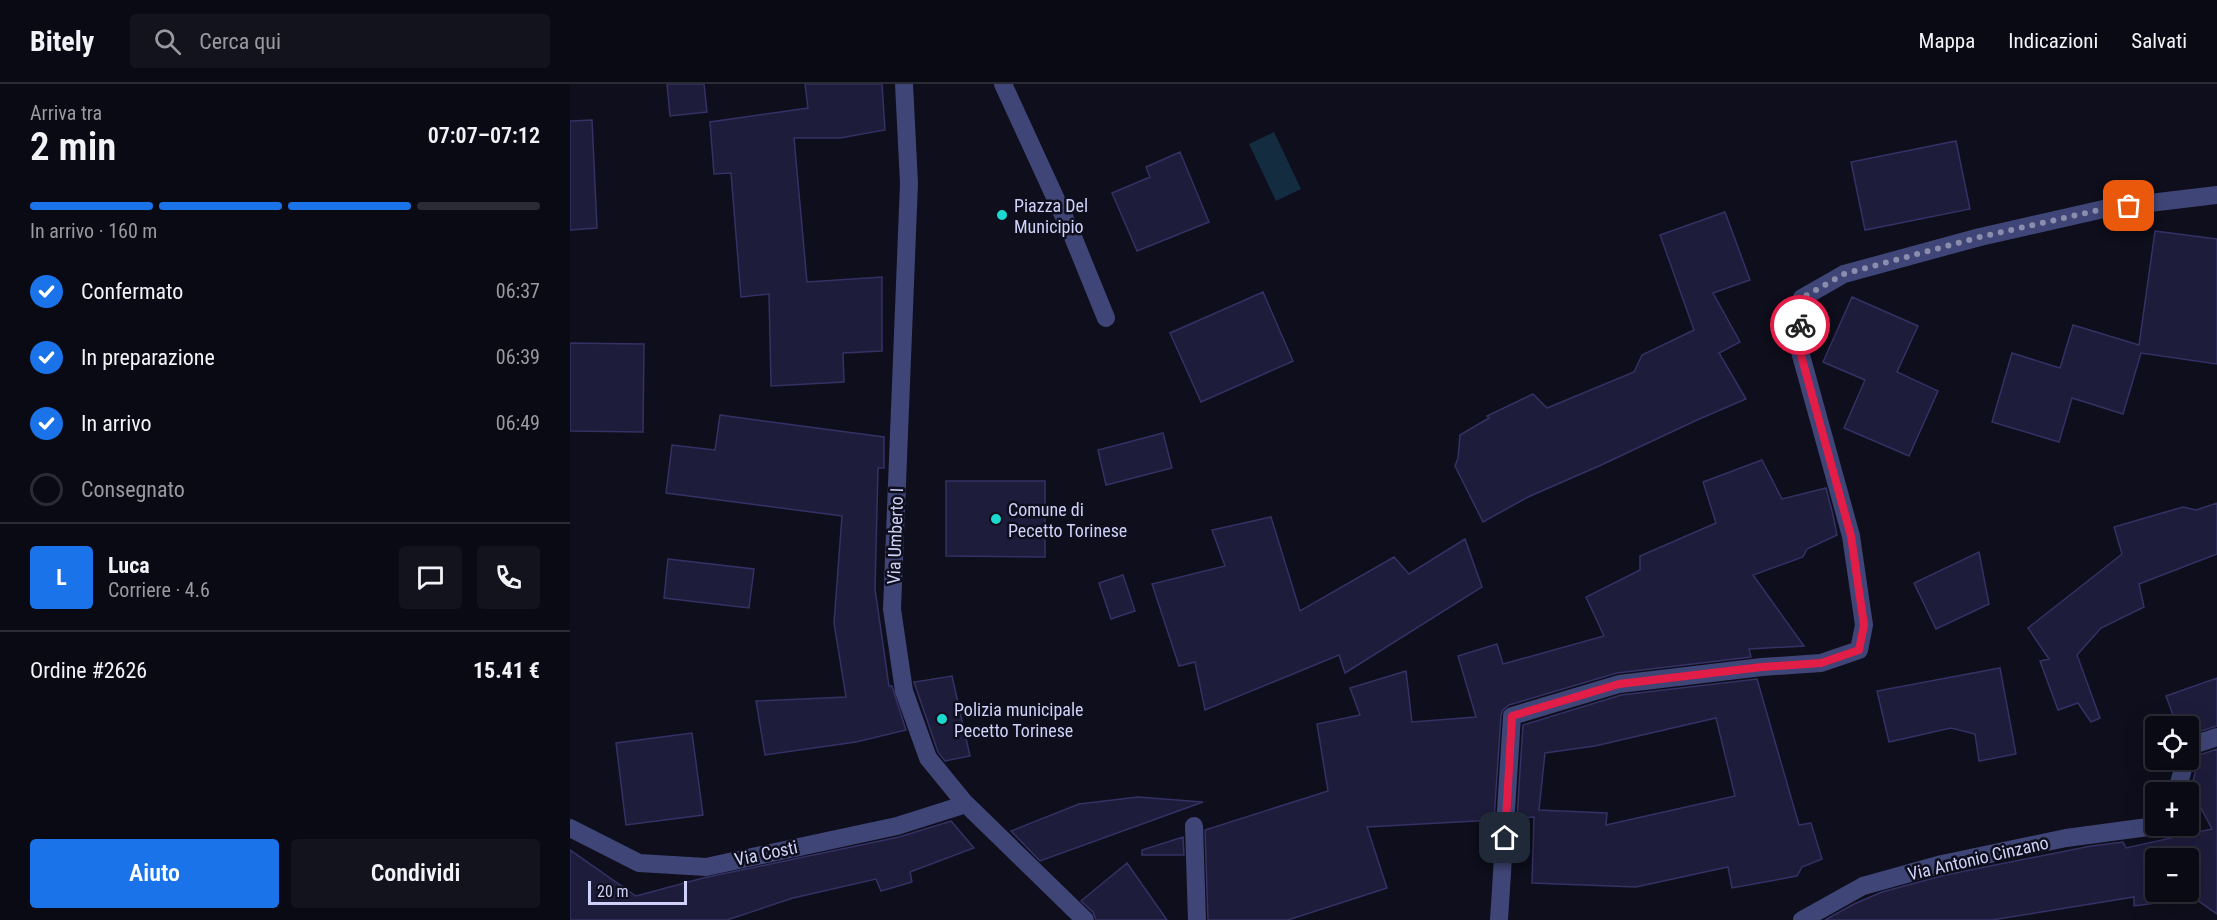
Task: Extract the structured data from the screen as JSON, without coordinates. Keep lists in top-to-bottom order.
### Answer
{
  "streets": {
    "street": ["Via Umberto I", "Via Costi", "Via Antonio Cinzano"]
  },
  "crossings": [
    ["Via Umberto I", "Via Costi"]
  ],
  "places": ["Piazza Del Municipio", "Comune di Pecetto Torinese", "Polizia municipale Pecetto Torinese"],
  "scale_bar": "20 m",
  "page": {
    "header": "Bitely",
    "search": "Cerca qui",
    "nav": ["Mappa", "Indicazioni", "Salvati"],
    "heading": ["2 min", "Arriva tra", "07:07–07:12"],
    "panel": [
      "Luca",
      "Corriere · 4.6",
      "Ordine #2626",
      "15.41 €"
    ],
    "bar": "In arrivo · 160 m",
    "list": [
      ["Confermato", "06:37"],
      ["In preparazione", "06:39"],
      ["In arrivo", "06:49"],
      "Consegnato"
    ],
    "round": "L",
    "map_buttons": ["+", "−"],
    "buttons": ["Aiuto", "Condividi"],
    "scale": "20 m"
  }
}
